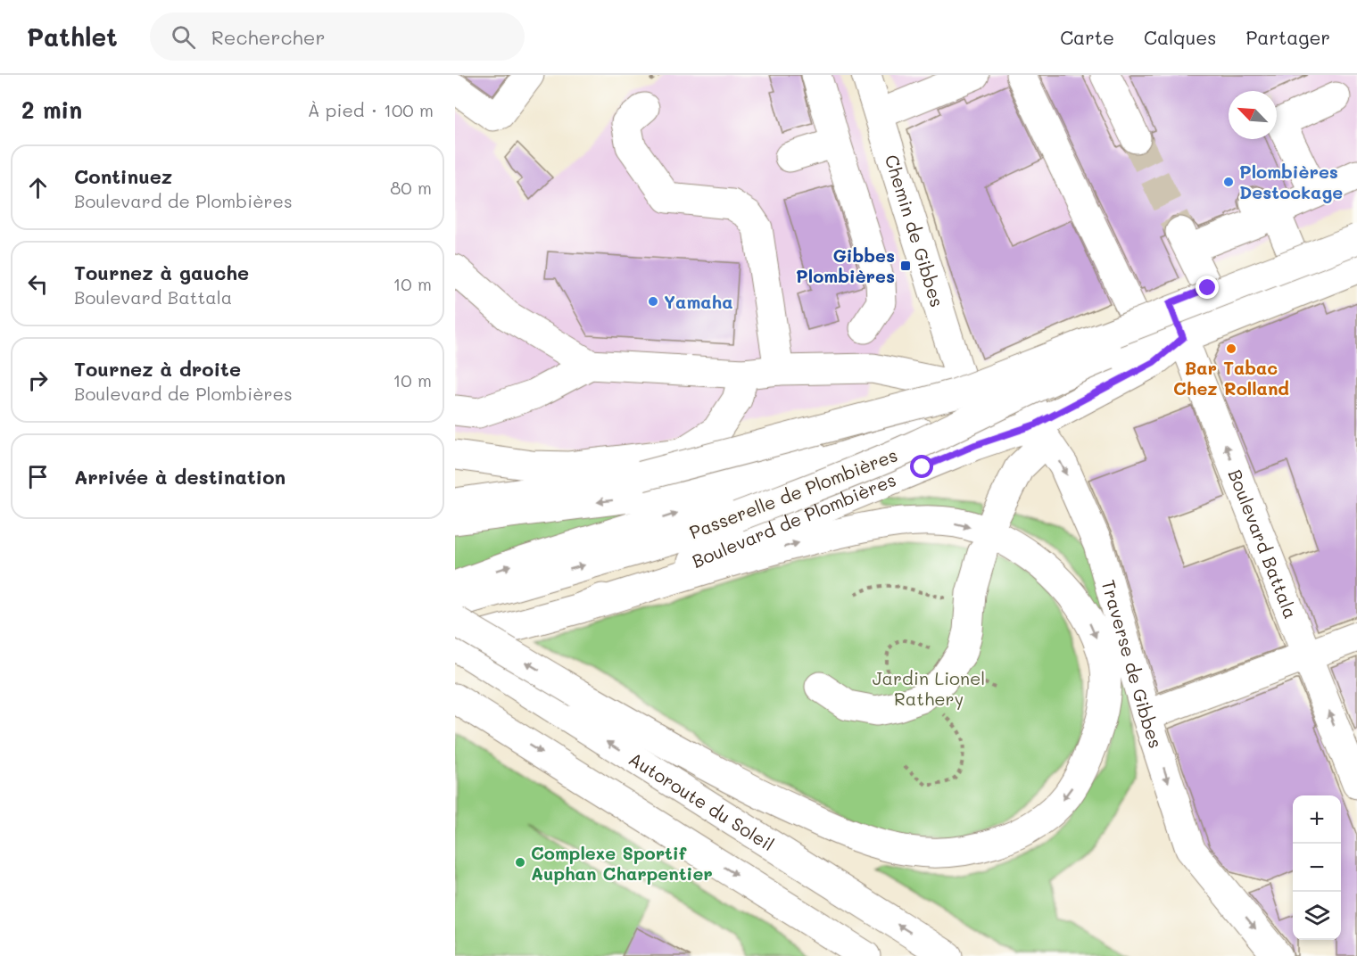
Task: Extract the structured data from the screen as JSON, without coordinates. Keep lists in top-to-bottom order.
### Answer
{
  "streets": {
    "main road": [
      "Chemin de Gibbes",
      "Passerelle de Plombières",
      "Boulevard de Plombières",
      "Boulevard Battala",
      "Traverse de Gibbes",
      "Autoroute du Soleil"
    ]
  },
  "crossings": [
    ["Boulevard de Plombières", "Boulevard Battala"],
    ["Boulevard de Plombières", "Traverse de Gibbes"]
  ],
  "one_way": ["Boulevard Battala", "Traverse de Gibbes"],
  "parks": ["Jardin Lionel Rathery"],
  "places": {
    "other": [
      "Plombières Destockage",
      "Yamaha",
      "Bar Tabac Chez Rolland",
      "Complexe Sportif Auphan Charpentier"
    ],
    "transit": ["Gibbes Plombières"]
  },
  "north": "top left",
  "page": {
    "header": "Pathlet",
    "search": "Rechercher",
    "nav": ["Carte", "Calques", "Partager"],
    "heading": ["2 min", "À pied · 100 m"],
    "list": [
      ["Continuez", "Boulevard de Plombières", "80 m"],
      ["Tournez à gauche", "Boulevard Battala", "10 m"],
      ["Tournez à droite", "Boulevard de Plombières", "10 m"],
      "Arrivée à destination"
    ],
    "map_buttons": ["+", "−"]
  }
}
